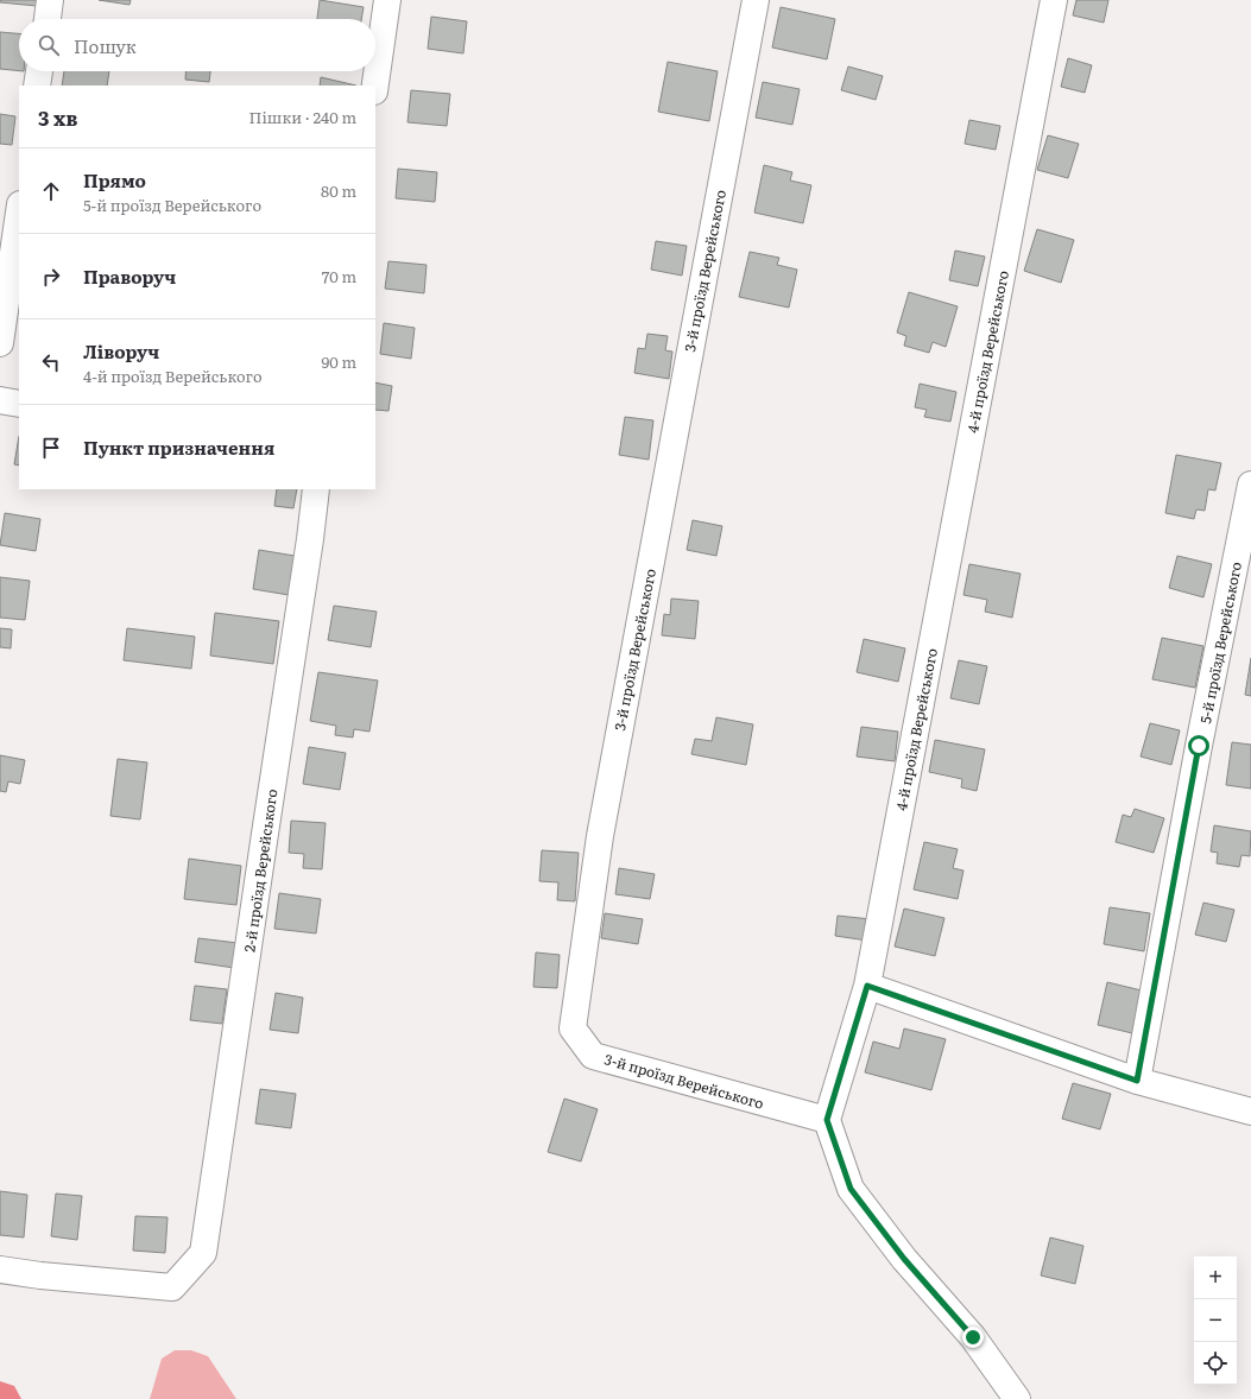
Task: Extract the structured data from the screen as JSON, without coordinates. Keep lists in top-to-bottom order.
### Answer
{
  "streets": {
    "street": [
      "3-й проїзд Верейського",
      "4-й проїзд Верейського",
      "5-й проїзд Верейського",
      "2-й проїзд Верейського"
    ]
  },
  "crossings": [
    ["3-й проїзд Верейського", "4-й проїзд Верейського"]
  ],
  "page": {
    "search": "Пошук",
    "heading": ["3 хв", "Пішки · 240 m"],
    "list": [
      ["Прямо", "5-й проїзд Верейського", "80 m"],
      ["Праворуч", "70 m"],
      ["Ліворуч", "4-й проїзд Верейського", "90 m"],
      "Пункт призначення"
    ],
    "map_buttons": ["+", "−"]
  }
}
